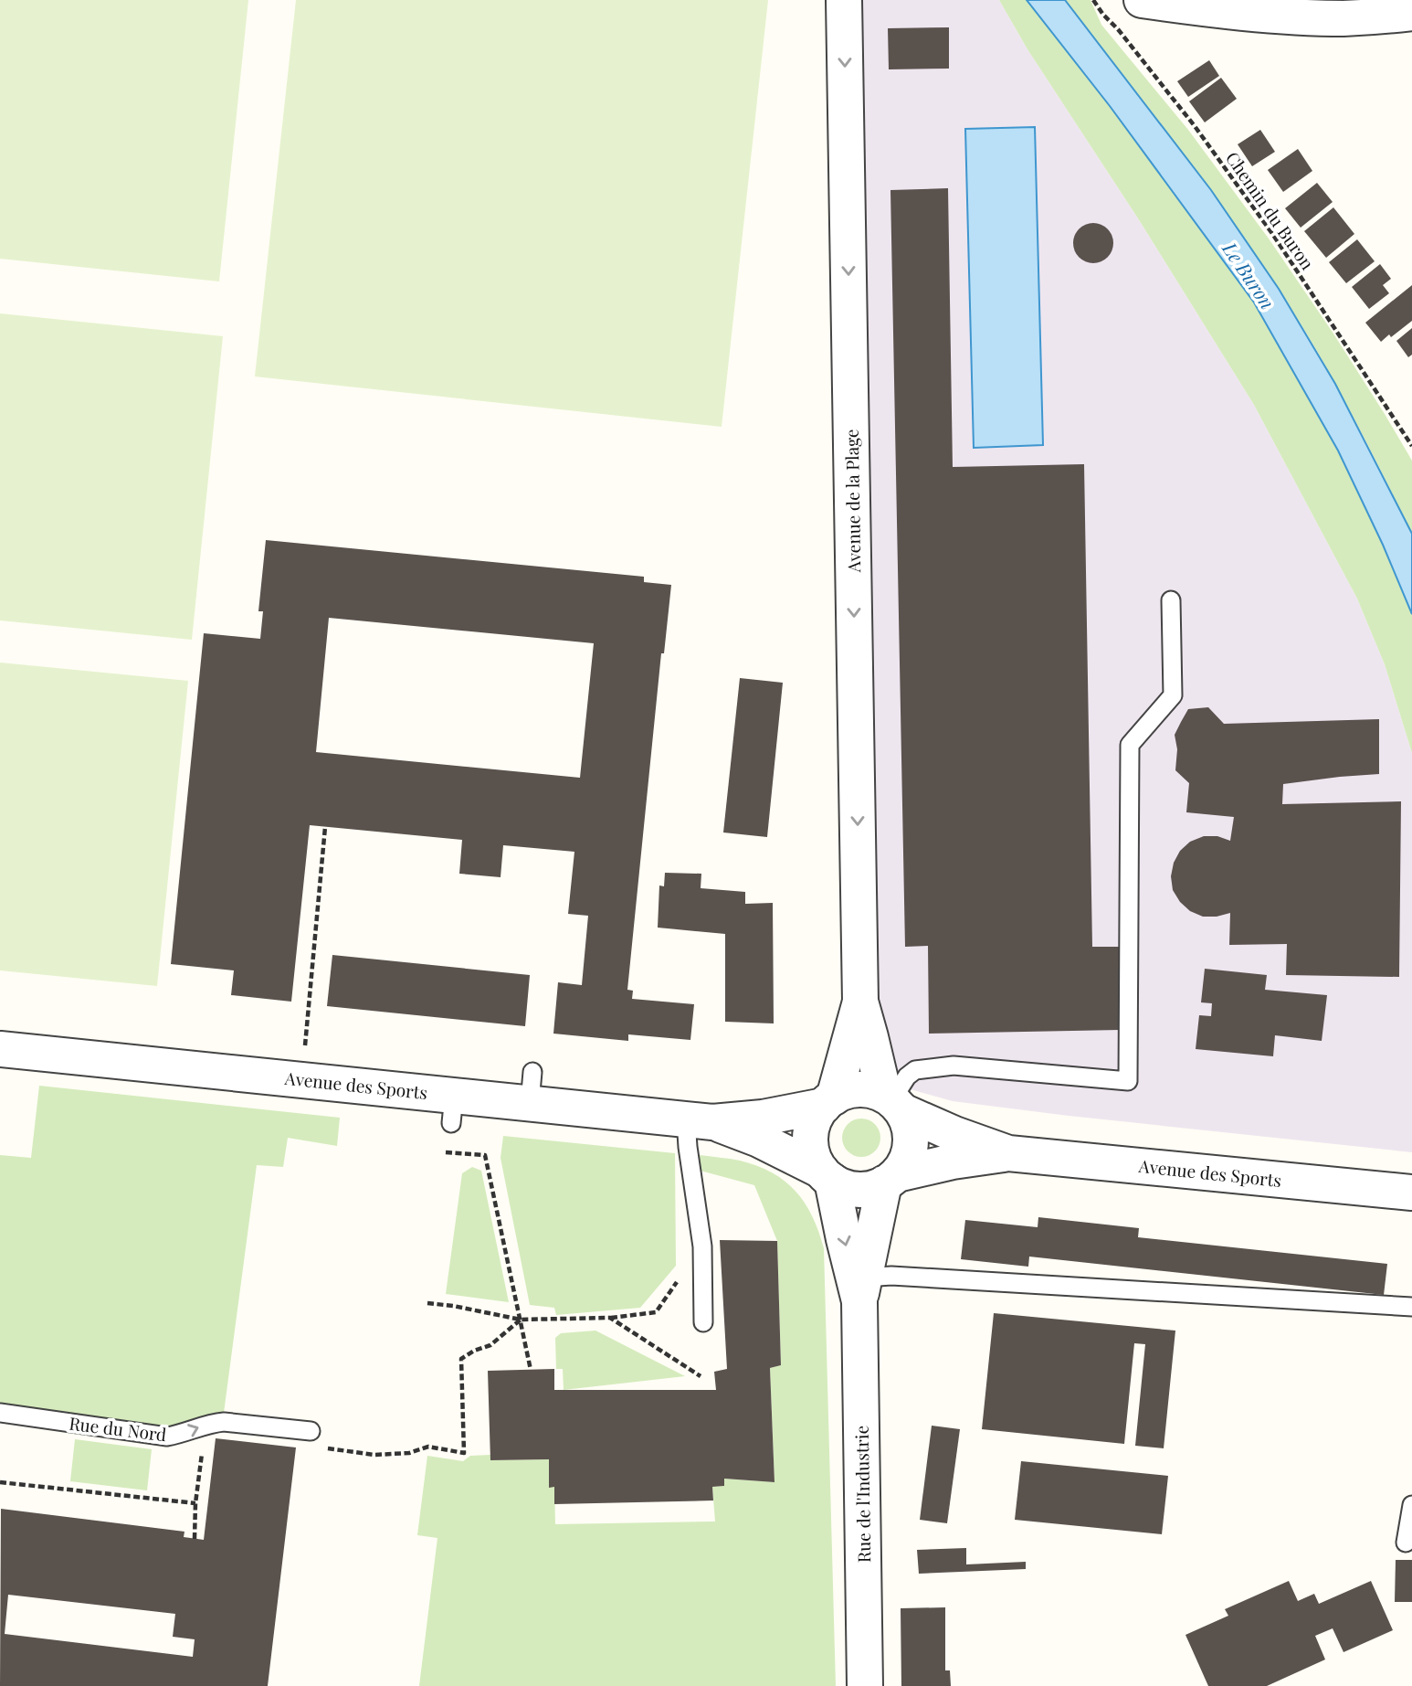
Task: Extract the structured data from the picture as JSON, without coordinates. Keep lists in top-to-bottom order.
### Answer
{
  "streets": {
    "street": ["Avenue de la Plage", "Avenue des Sports", "Rue de l'Industrie"],
    "lane": ["Rue du Nord"],
    "path": ["Chemin du Buron"]
  },
  "crossings": [
    ["Avenue de la Plage", "Avenue des Sports"],
    ["Avenue de la Plage", "Rue de l'Industrie"],
    ["Avenue des Sports", "Rue de l'Industrie"]
  ],
  "one_way": ["Avenue de la Plage", "Rue du Nord"],
  "water": ["Le Buron"]
}
